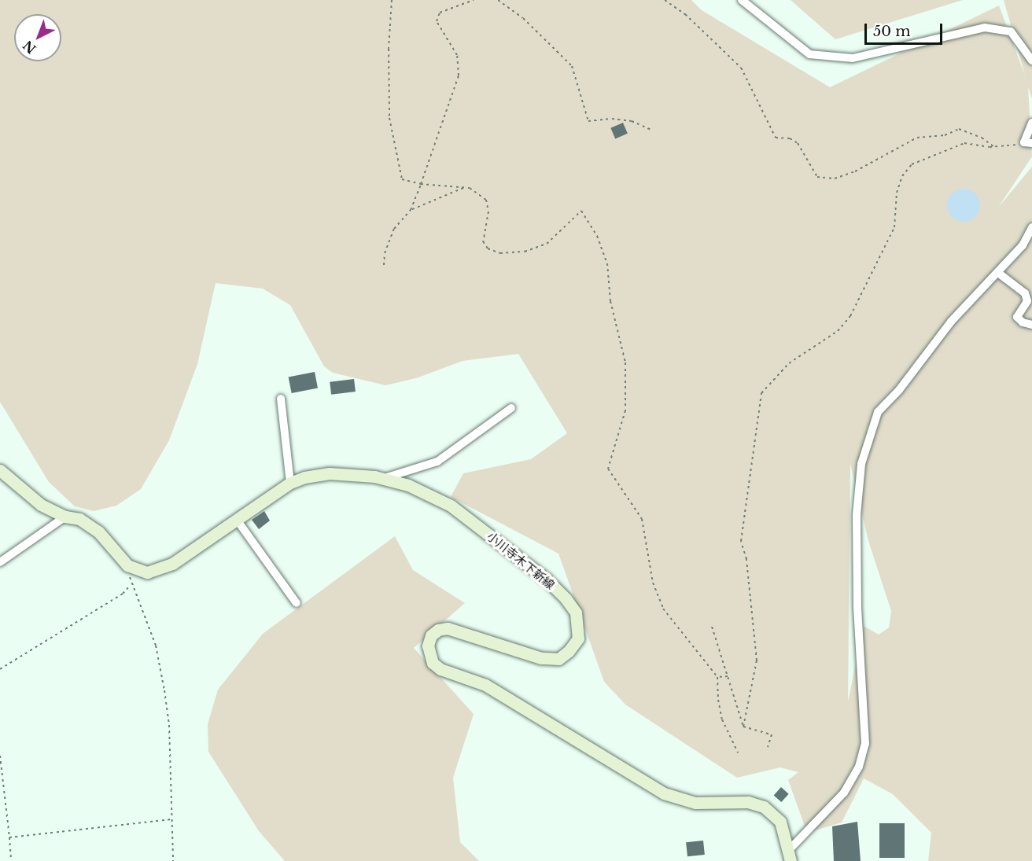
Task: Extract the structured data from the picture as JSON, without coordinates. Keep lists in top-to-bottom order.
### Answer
{
  "streets": {
    "main road": ["小川寺木下新線"]
  },
  "scale_bar": "50 m",
  "north": "bottom left"
}
